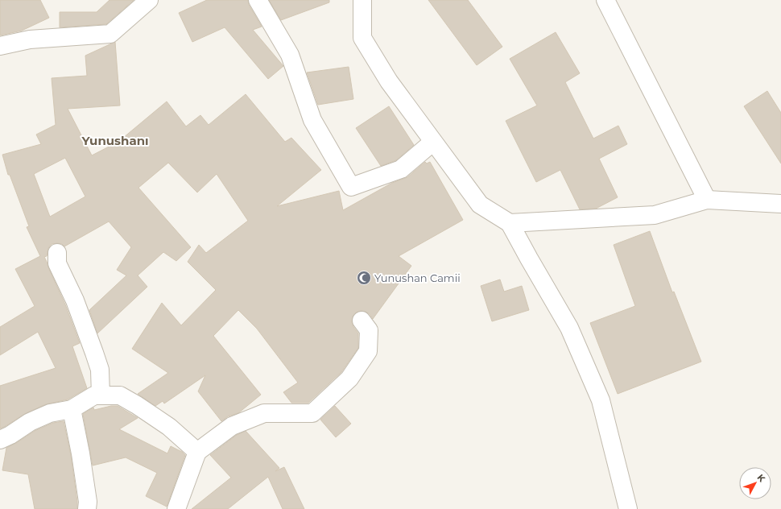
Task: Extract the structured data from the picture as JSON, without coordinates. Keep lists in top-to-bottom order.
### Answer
{
  "districts": ["Yunushanı"],
  "places": {
    "mosque": ["Yunushan Camii"]
  },
  "north": "top right"
}
